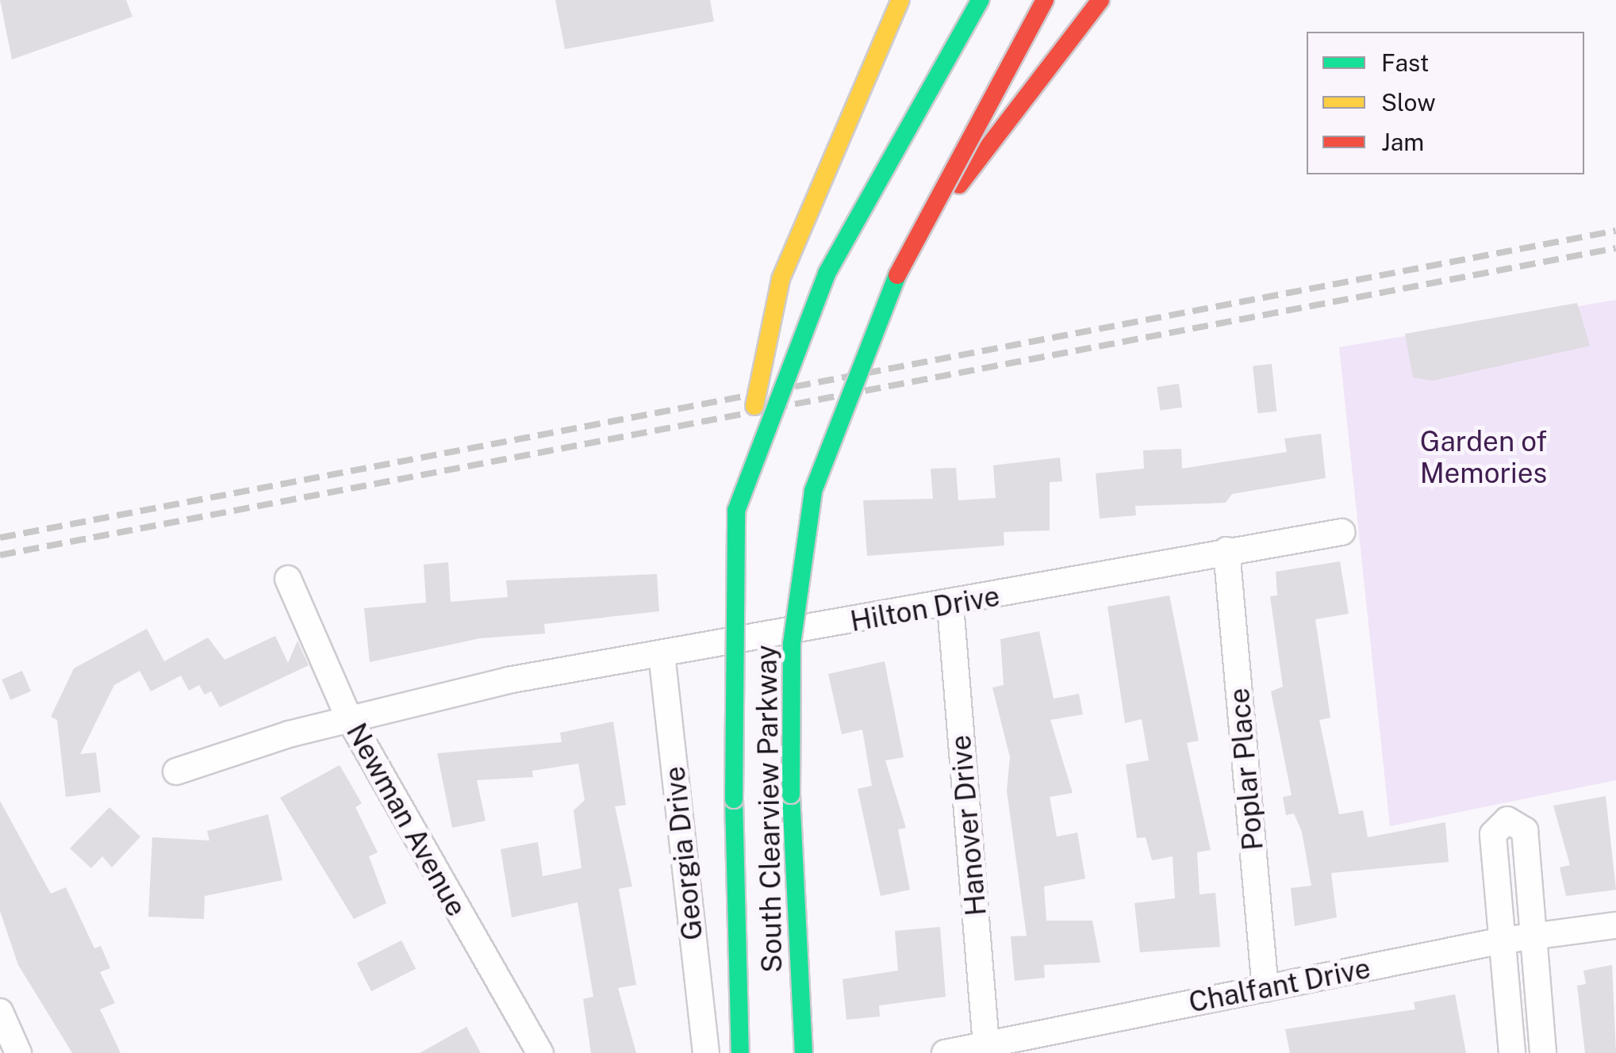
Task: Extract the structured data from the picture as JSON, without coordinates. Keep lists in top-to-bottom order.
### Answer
{
  "streets": {
    "highway": ["South Clearview Parkway"],
    "street": [
      "Hilton Drive",
      "Poplar Place",
      "Newman Avenue",
      "Hanover Drive",
      "Georgia Drive",
      "Chalfant Drive"
    ]
  },
  "crossings": [
    ["Hilton Drive", "Poplar Place"],
    ["Hilton Drive", "Newman Avenue"],
    ["Hilton Drive", "Hanover Drive"],
    ["Hilton Drive", "Georgia Drive"],
    ["Poplar Place", "Chalfant Drive"],
    ["Hanover Drive", "Chalfant Drive"]
  ],
  "parks": ["Garden of Memories"],
  "legend": ["Fast", "Slow", "Jam"]
}
